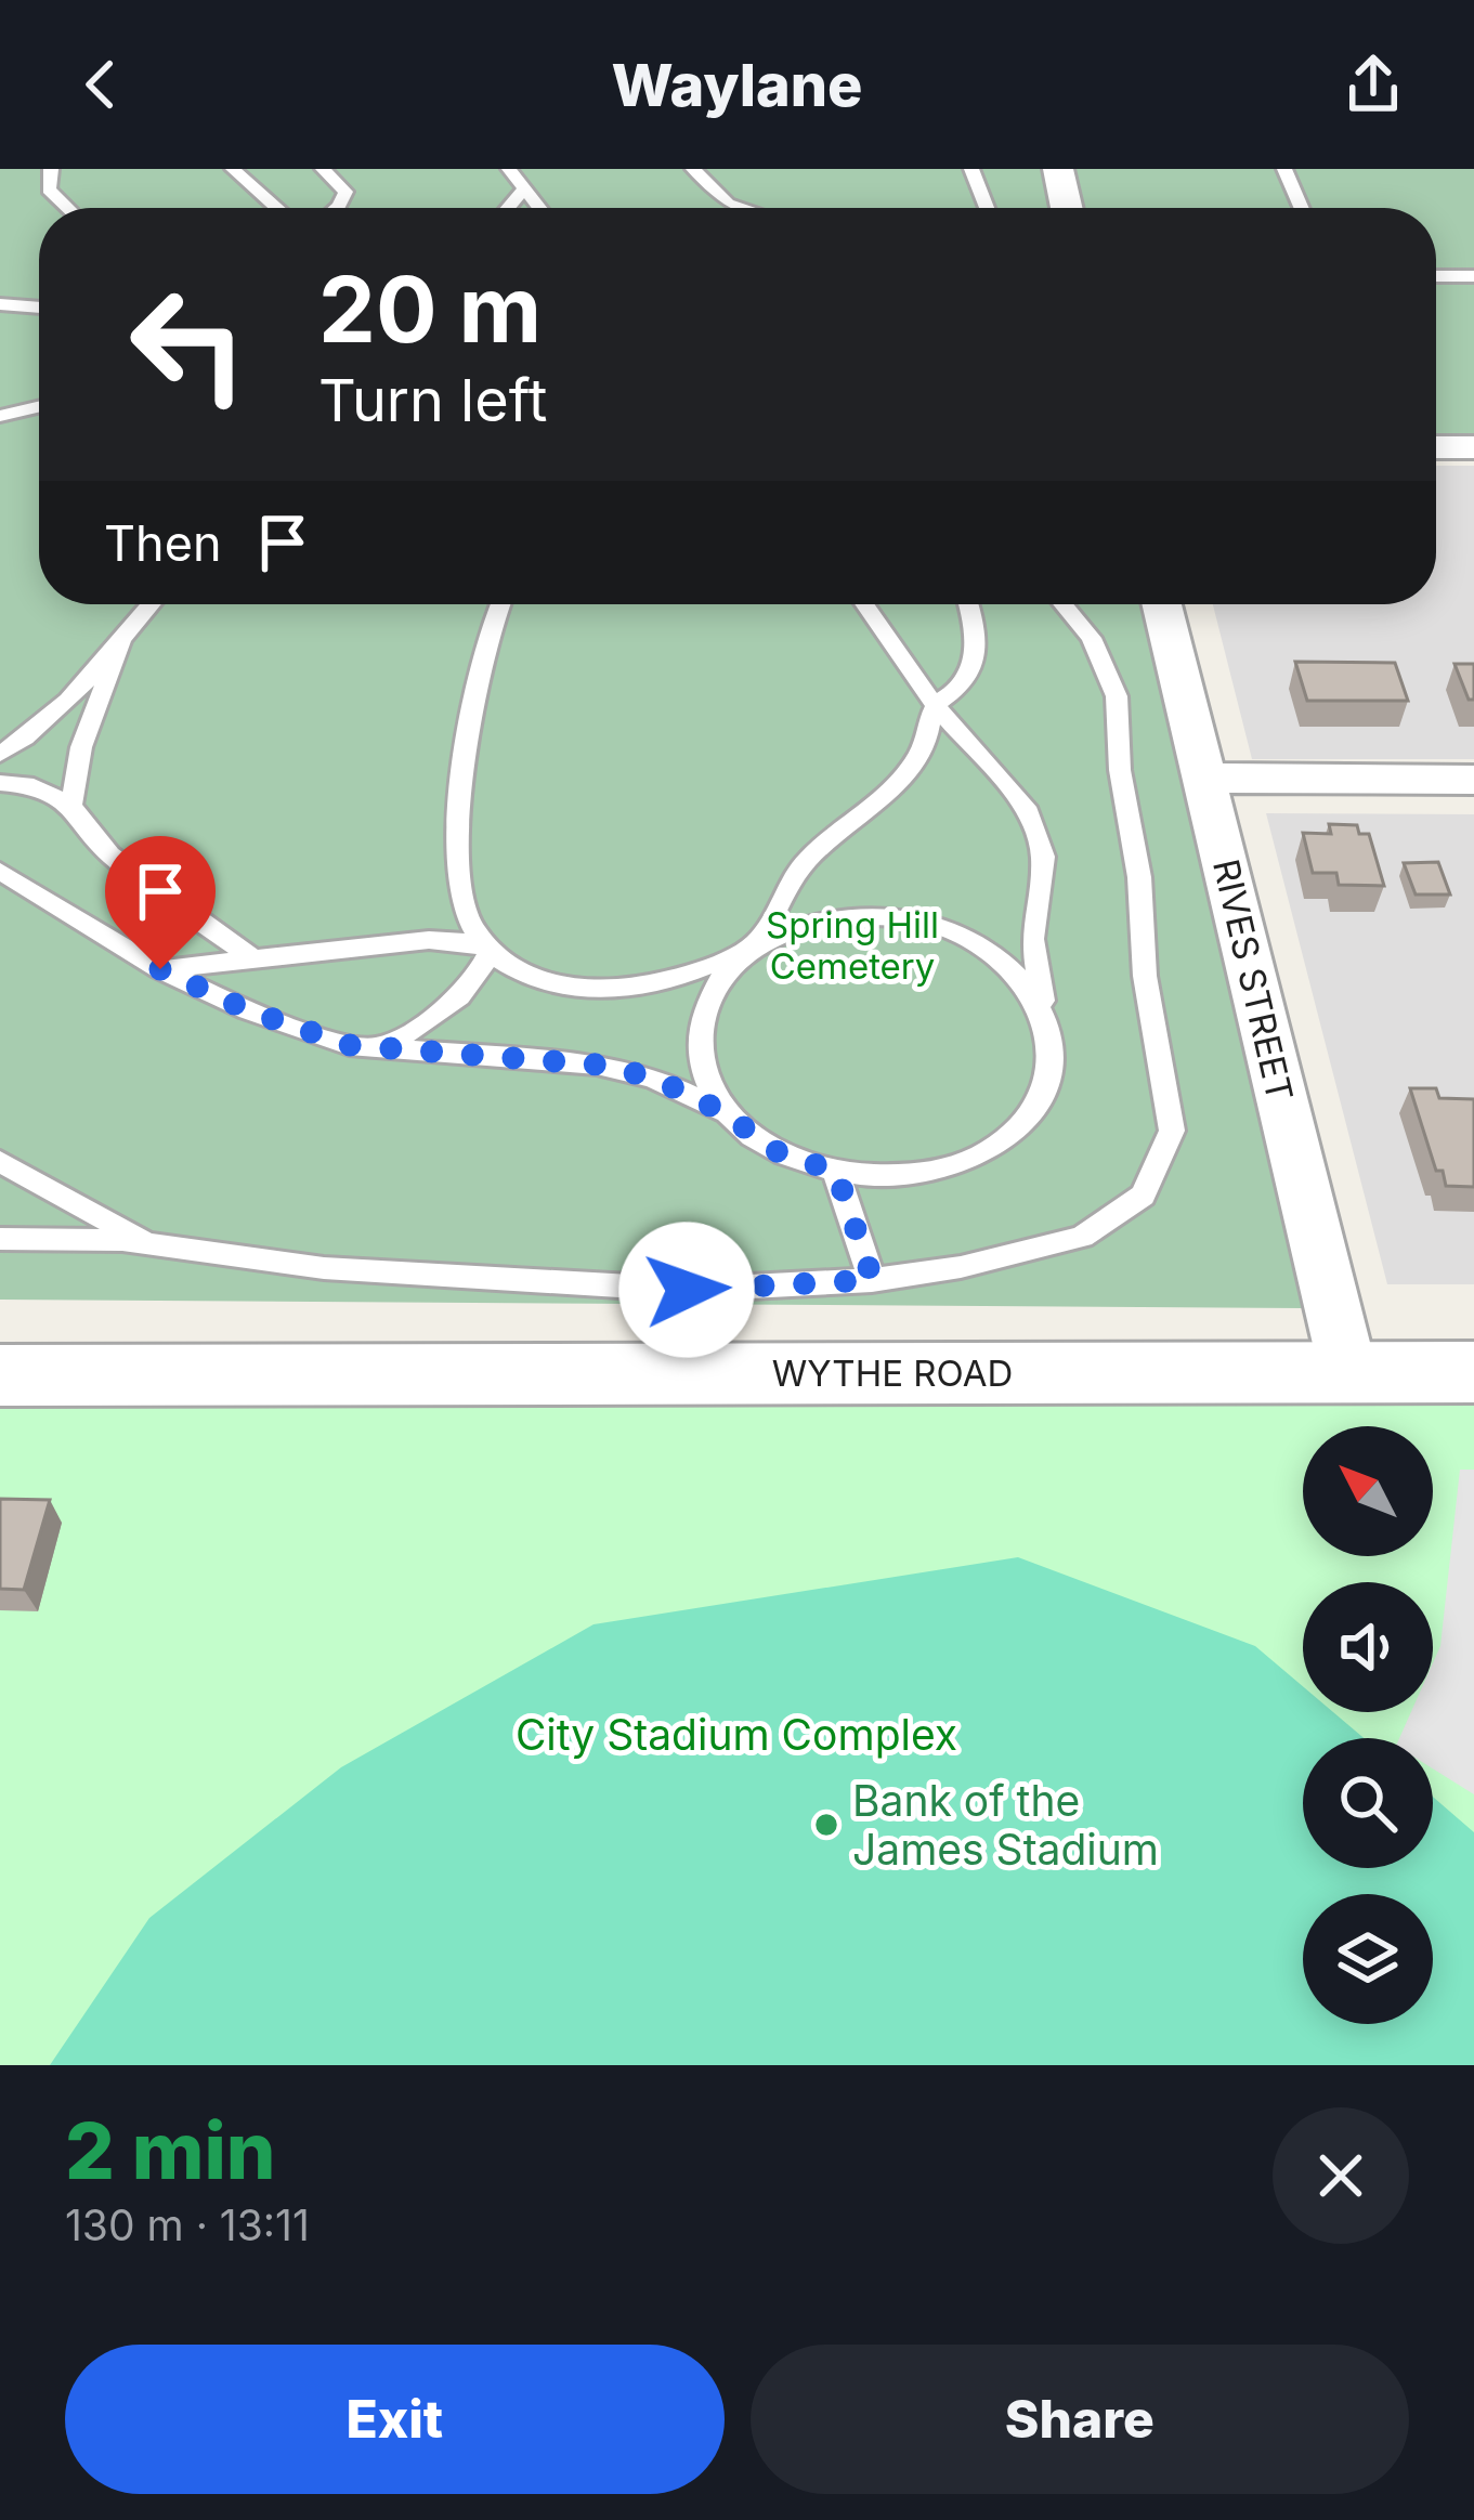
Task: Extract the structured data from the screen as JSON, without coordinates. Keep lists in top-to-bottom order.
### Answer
{
  "streets": {
    "street": ["RIVES STREET", "WYTHE ROAD"]
  },
  "crossings": [
    ["RIVES STREET", "WYTHE ROAD"]
  ],
  "parks": ["Spring Hill Cemetery", "City Stadium Complex"],
  "places": ["Bank of the James Stadium"],
  "north": "top left",
  "page": {
    "header": "Waylane",
    "turn": ["20 m", "Turn left"],
    "then": "Then",
    "heading": ["2 min", "130 m · 13:11"],
    "buttons": ["Exit", "Share"]
  }
}
